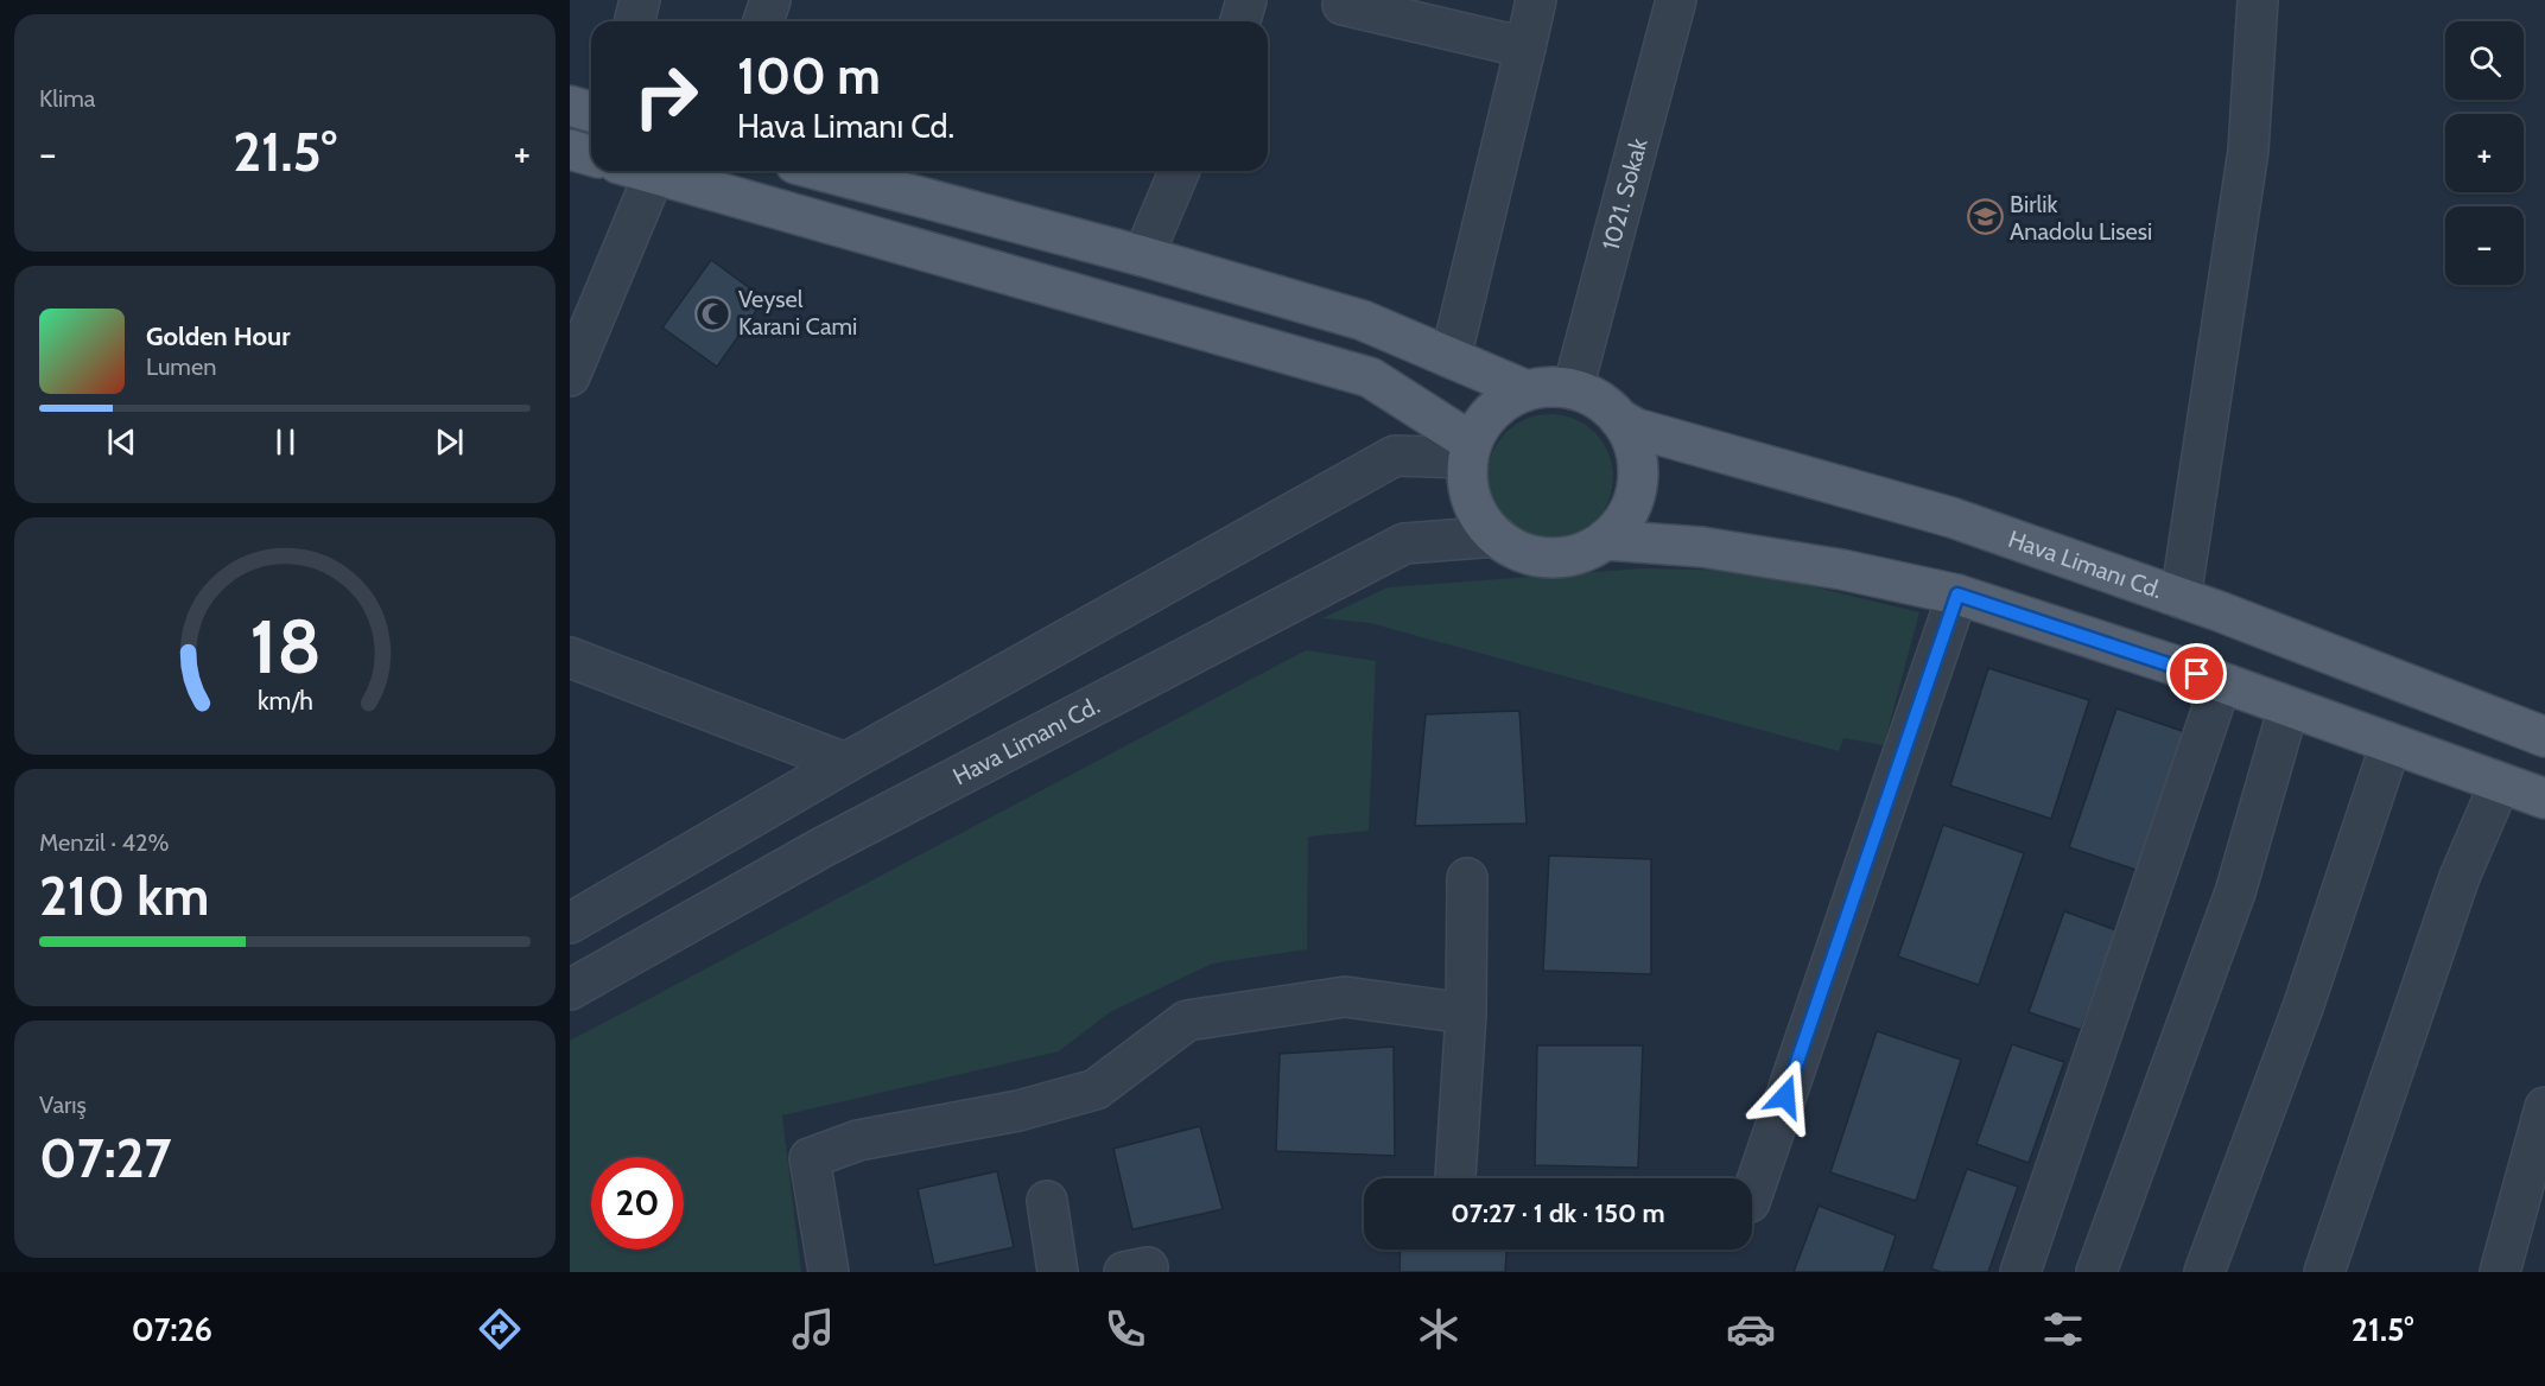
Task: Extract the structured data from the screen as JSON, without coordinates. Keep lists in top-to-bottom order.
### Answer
{
  "streets": {
    "main road": ["Hava Limanı Cd."],
    "street": ["1021. Sokak"]
  },
  "crossings": [
    ["1021. Sokak", "Hava Limanı Cd."]
  ],
  "places": {
    "school or university": ["Birlik Anadolu Lisesi"],
    "mosque": ["Veysel Karani Cami"]
  },
  "page": {
    "tile": [
      "Klima",
      ["Menzil · 42%", "210 km"],
      ["Varış", "07:27"]
    ],
    "map_buttons": ["+", "−"],
    "turn": ["100 m", "Hava Limanı Cd."],
    "heat": ["−", "21.5°", "+"],
    "song": ["Golden Hour", "Lumen"],
    "limit": "20",
    "trip": "07:27 · 1 dk · 150 m",
    "tabs": ["07:26", "21.5°"],
    "gauge": ["18", "km/h"]
  }
}
